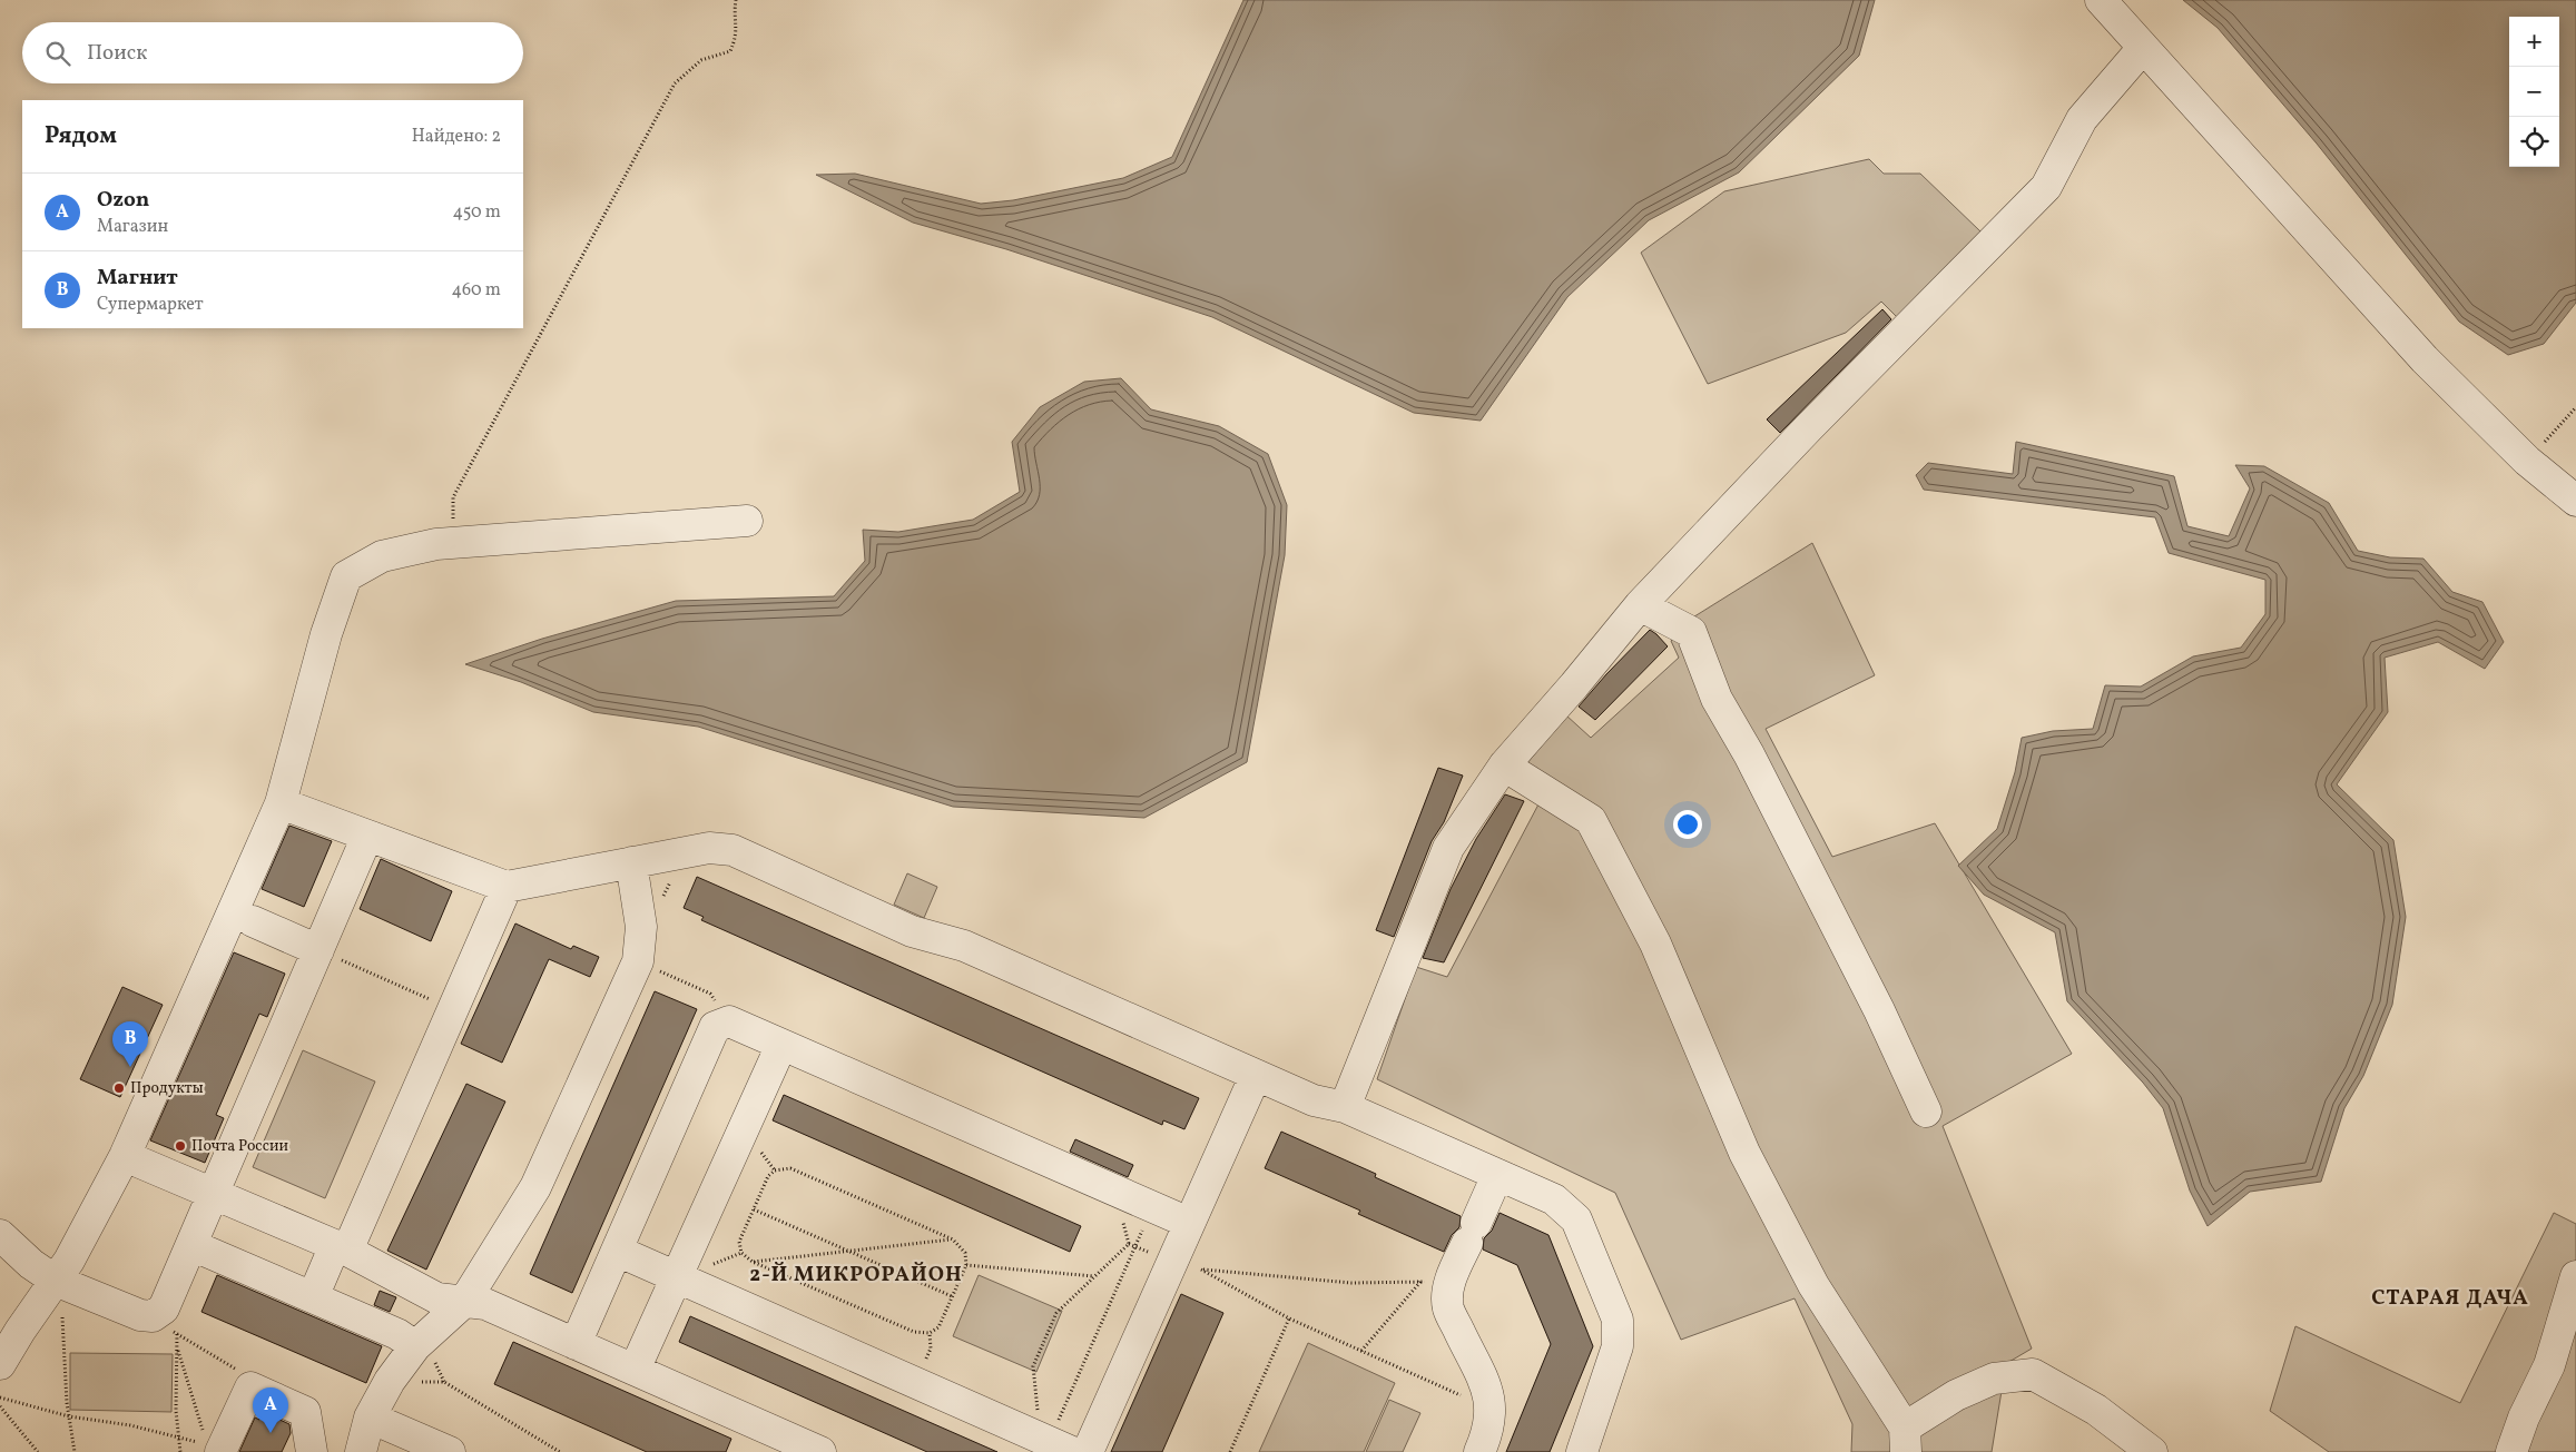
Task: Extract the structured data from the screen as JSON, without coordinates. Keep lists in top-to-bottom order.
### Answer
{
  "districts": ["2-Й МИКРОРАЙОН", "СТАРАЯ ДАЧА"],
  "places": ["Продукты", "Почта России"],
  "page": {
    "map_buttons": ["+", "−"],
    "search": "Поиск",
    "heading": ["Рядом", "Найдено: 2"],
    "list": [
      {
        "mark": "A",
        "name": "Ozon",
        "note": "Магазин",
        "value": "450 m"
      },
      {
        "mark": "B",
        "name": "Магнит",
        "note": "Супермаркет",
        "value": "460 m"
      }
    ],
    "pins": ["B", "A"]
  }
}
